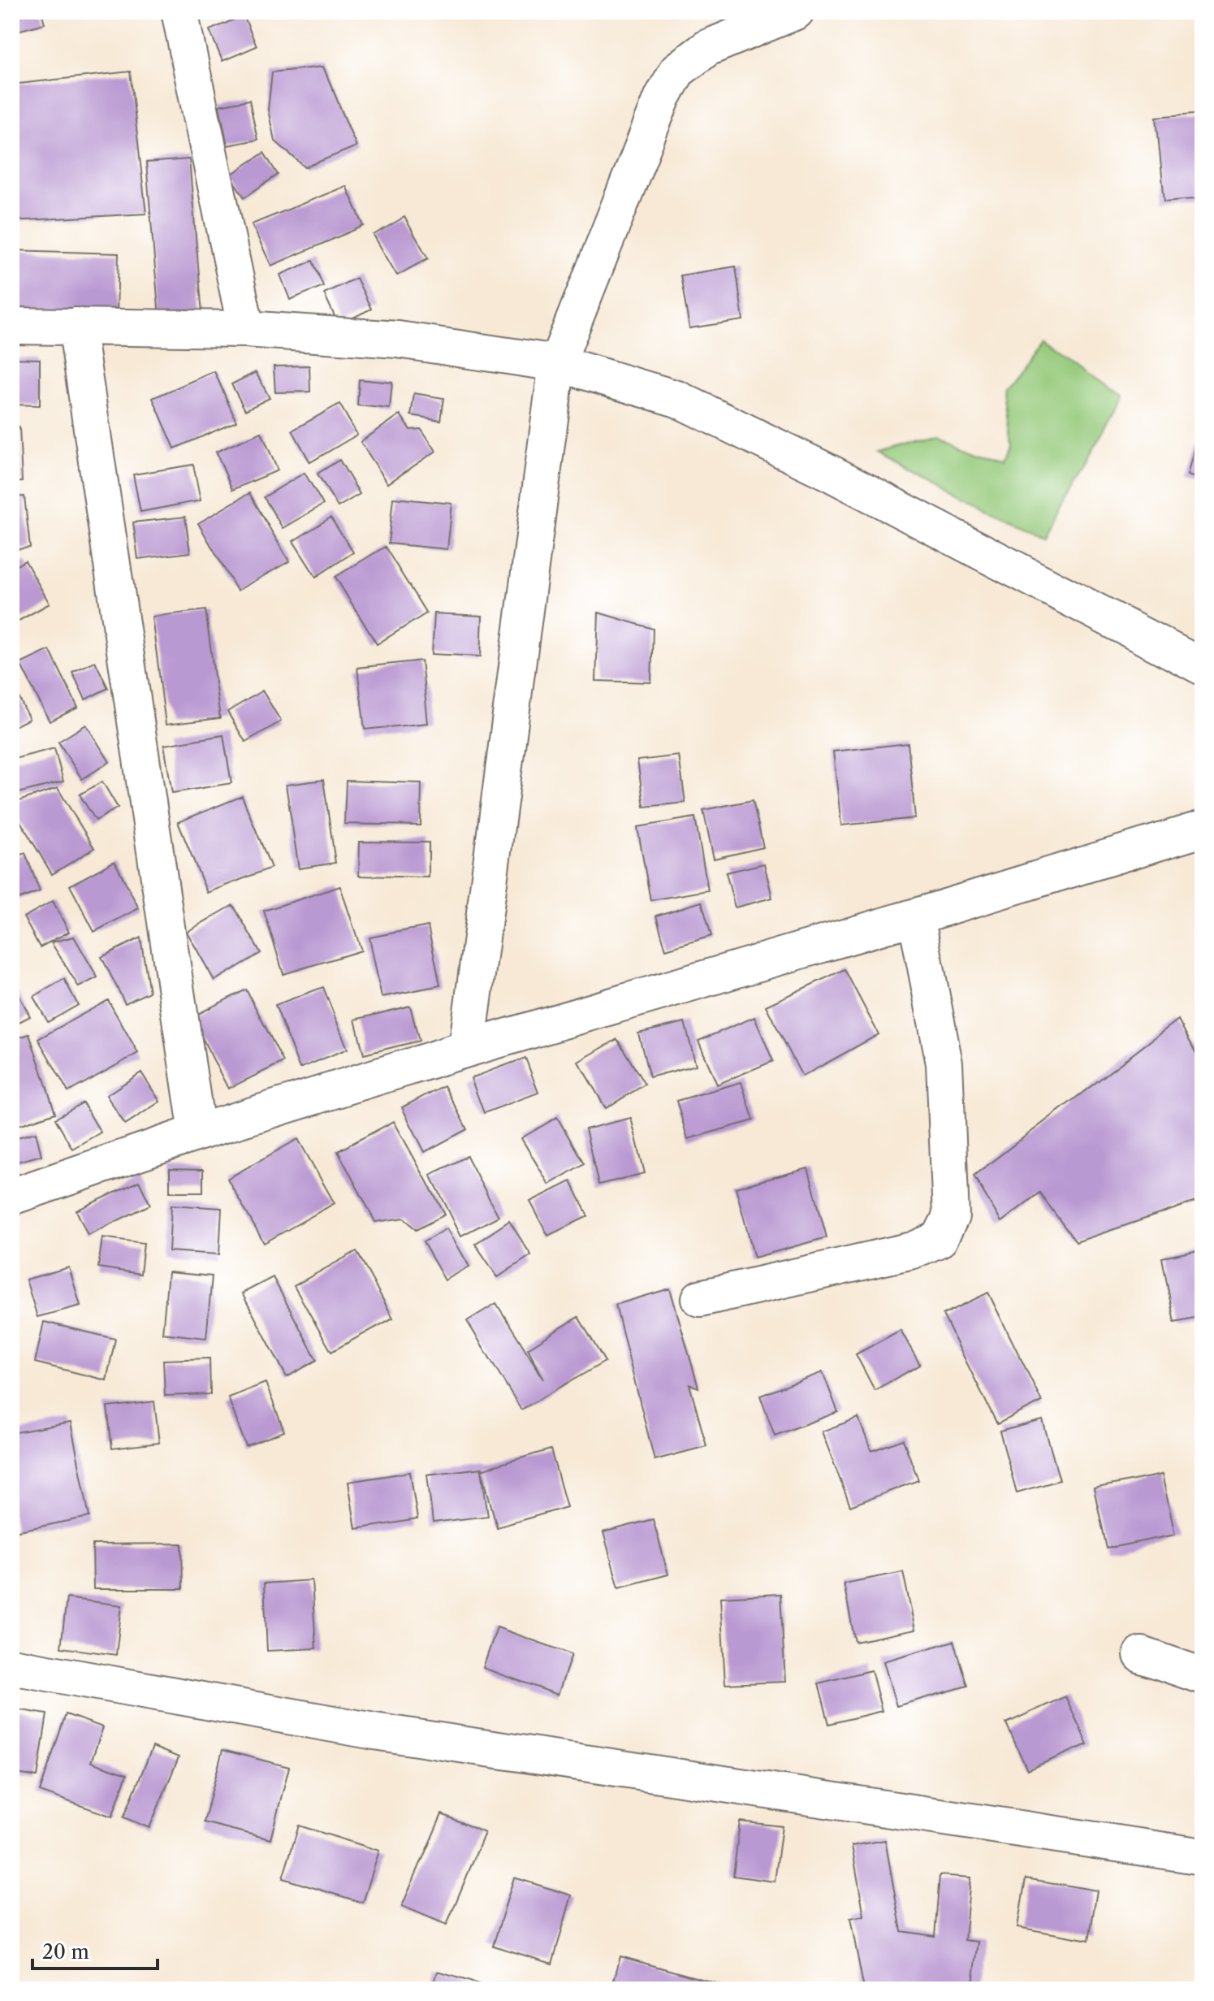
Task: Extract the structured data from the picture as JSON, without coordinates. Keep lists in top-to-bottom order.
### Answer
{
  "scale_bar": "20 m"
}
